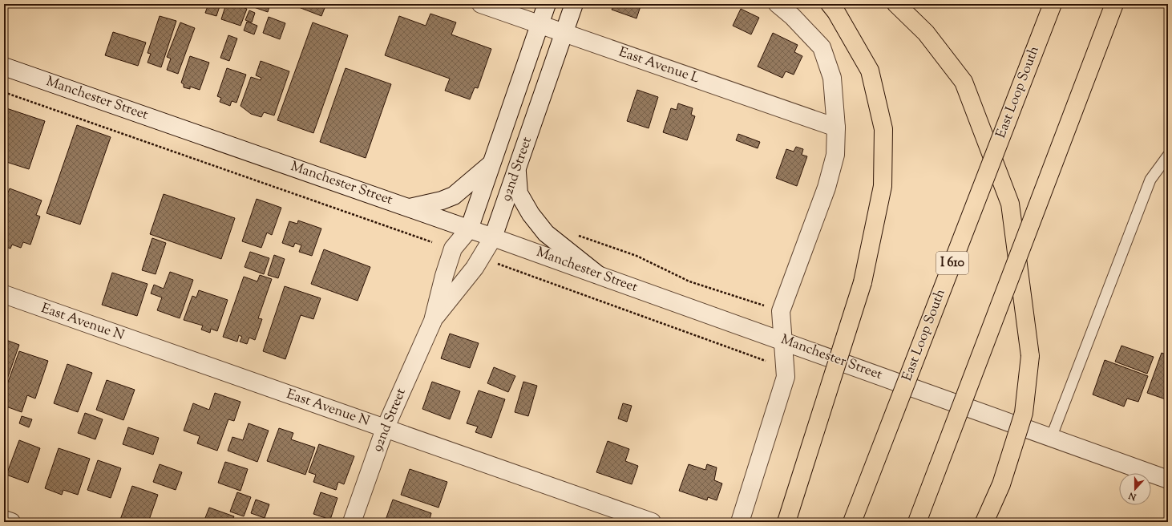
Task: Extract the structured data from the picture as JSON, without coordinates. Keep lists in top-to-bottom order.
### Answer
{
  "streets": {
    "highway": ["East Loop South", "I 610"],
    "street": [
      "East Avenue L",
      "Manchester Street",
      "92nd Street",
      "East Avenue N"
    ]
  },
  "crossings": [
    ["East Avenue L", "92nd Street"],
    ["Manchester Street", "92nd Street"],
    ["92nd Street", "East Avenue N"]
  ],
  "north": "bottom"
}
